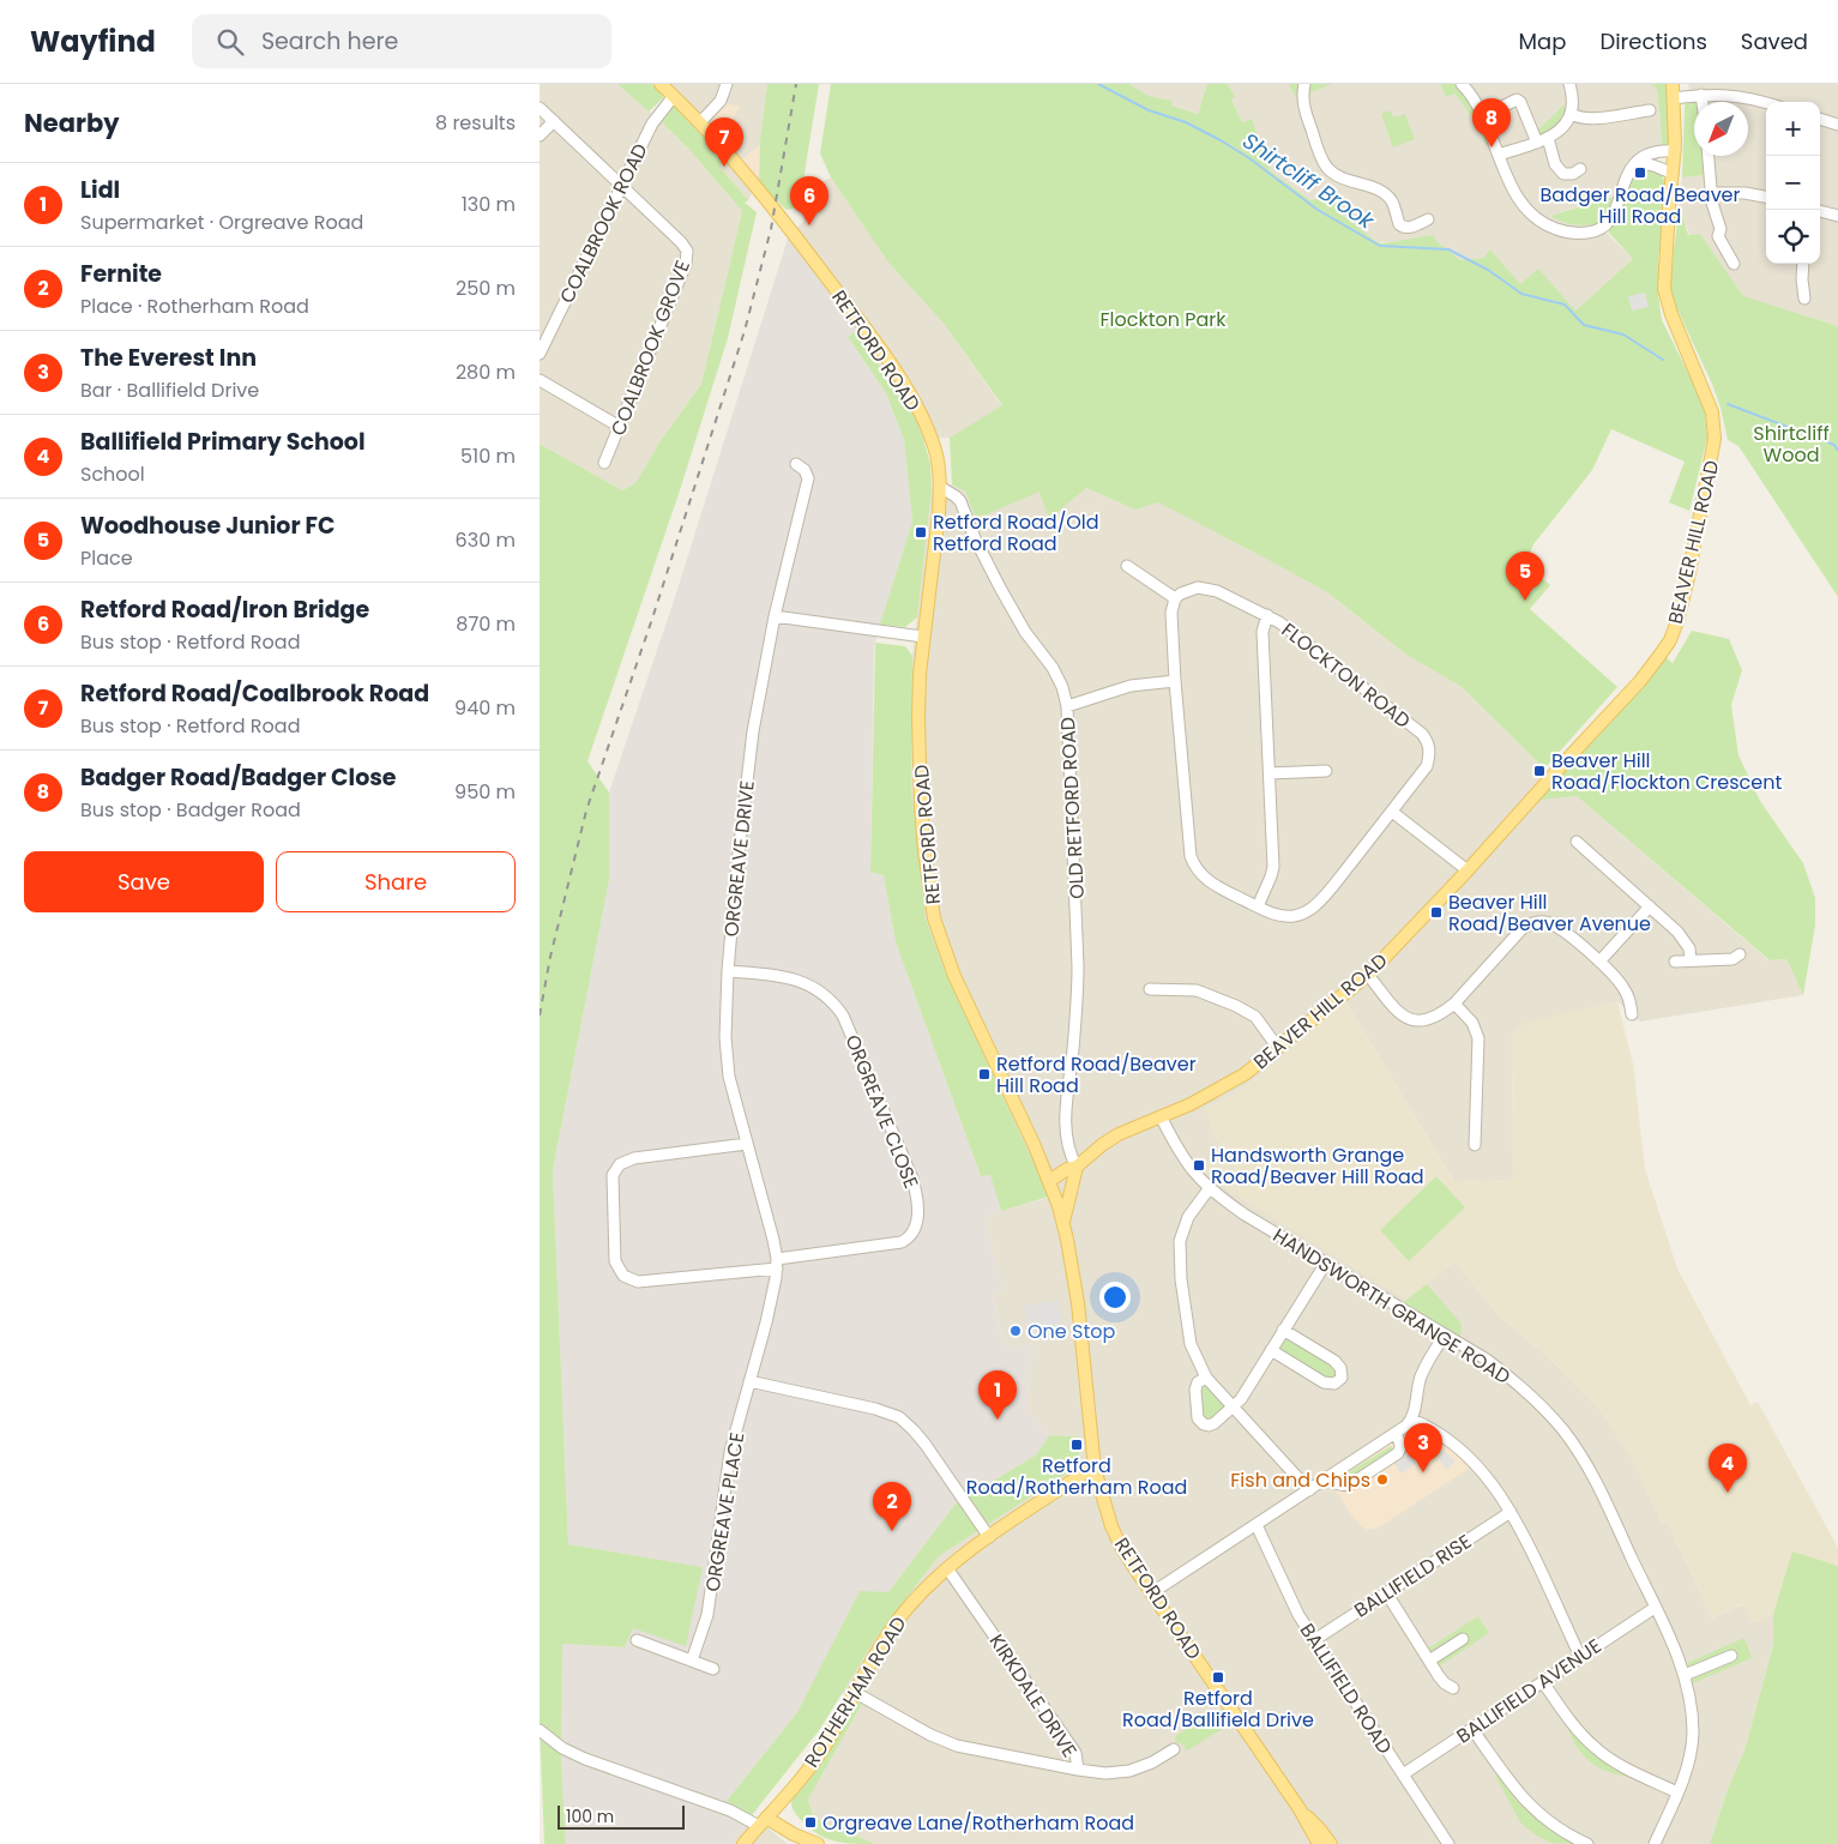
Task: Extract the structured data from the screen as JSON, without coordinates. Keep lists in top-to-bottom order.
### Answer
{
  "streets": {
    "main road": ["RETFORD ROAD", "BEAVER HILL ROAD", "ROTHERHAM ROAD"],
    "street": [
      "COALBROOK ROAD",
      "COALBROOK GROVE",
      "FLOCKTON ROAD",
      "OLD RETFORD ROAD",
      "ORGREAVE DRIVE",
      "ORGREAVE CLOSE",
      "HANDSWORTH GRANGE ROAD",
      "ORGREAVE PLACE",
      "BALLIFIELD RISE",
      "BALLIFIELD ROAD",
      "BALLIFIELD AVENUE",
      "KIRKDALE DRIVE"
    ]
  },
  "crossings": [
    ["COALBROOK ROAD", "COALBROOK GROVE"],
    ["COALBROOK ROAD", "RETFORD ROAD"],
    ["RETFORD ROAD", "BEAVER HILL ROAD"],
    ["RETFORD ROAD", "OLD RETFORD ROAD"],
    ["RETFORD ROAD", "ROTHERHAM ROAD"],
    ["BEAVER HILL ROAD", "OLD RETFORD ROAD"],
    ["BEAVER HILL ROAD", "HANDSWORTH GRANGE ROAD"],
    ["ORGREAVE DRIVE", "ORGREAVE CLOSE"],
    ["ORGREAVE DRIVE", "ORGREAVE PLACE"],
    ["ORGREAVE CLOSE", "ORGREAVE PLACE"],
    ["HANDSWORTH GRANGE ROAD", "BALLIFIELD AVENUE"],
    ["BALLIFIELD RISE", "BALLIFIELD ROAD"],
    ["BALLIFIELD ROAD", "BALLIFIELD AVENUE"],
    ["ROTHERHAM ROAD", "KIRKDALE DRIVE"]
  ],
  "water": ["Shirtcliff Brook"],
  "parks": ["Flockton Park", "Shirtcliff Wood"],
  "places": {
    "transit": [
      "Badger Road/Beaver Hill Road",
      "Retford Road/Old Retford Road",
      "Beaver Hill Road/Flockton Crescent",
      "Beaver Hill Road/Beaver Avenue",
      "Retford Road/Beaver Hill Road",
      "Handsworth Grange Road/Beaver Hill Road",
      "Retford Road/Rotherham Road",
      "Retford Road/Ballifield Drive",
      "Orgreave Lane/Rotherham Road"
    ],
    "other": ["One Stop", "Fish and Chips"]
  },
  "scale_bar": "100 m",
  "north": "bottom left",
  "page": {
    "header": "Wayfind",
    "search": "Search here",
    "nav": ["Map", "Directions", "Saved"],
    "heading": ["Nearby", "8 results"],
    "pins": [
      "8",
      "7",
      "6",
      "5",
      "1",
      "3",
      "4",
      "2"
    ],
    "map_buttons": ["+", "−"],
    "list": [
      {
        "mark": "1",
        "name": "Lidl",
        "note": "Supermarket · Orgreave Road",
        "value": "130 m"
      },
      {
        "mark": "2",
        "name": "Fernite",
        "note": "Place · Rotherham Road",
        "value": "250 m"
      },
      {
        "mark": "3",
        "name": "The Everest Inn",
        "note": "Bar · Ballifield Drive",
        "value": "280 m"
      },
      {
        "mark": "4",
        "name": "Ballifield Primary School",
        "note": "School",
        "value": "510 m"
      },
      {
        "mark": "5",
        "name": "Woodhouse Junior FC",
        "note": "Place",
        "value": "630 m"
      },
      {
        "mark": "6",
        "name": "Retford Road/Iron Bridge",
        "note": "Bus stop · Retford Road",
        "value": "870 m"
      },
      {
        "mark": "7",
        "name": "Retford Road/Coalbrook Road",
        "note": "Bus stop · Retford Road",
        "value": "940 m"
      },
      {
        "mark": "8",
        "name": "Badger Road/Badger Close",
        "note": "Bus stop · Badger Road",
        "value": "950 m"
      }
    ],
    "buttons": ["Save", "Share"],
    "scale": "100 m"
  }
}
